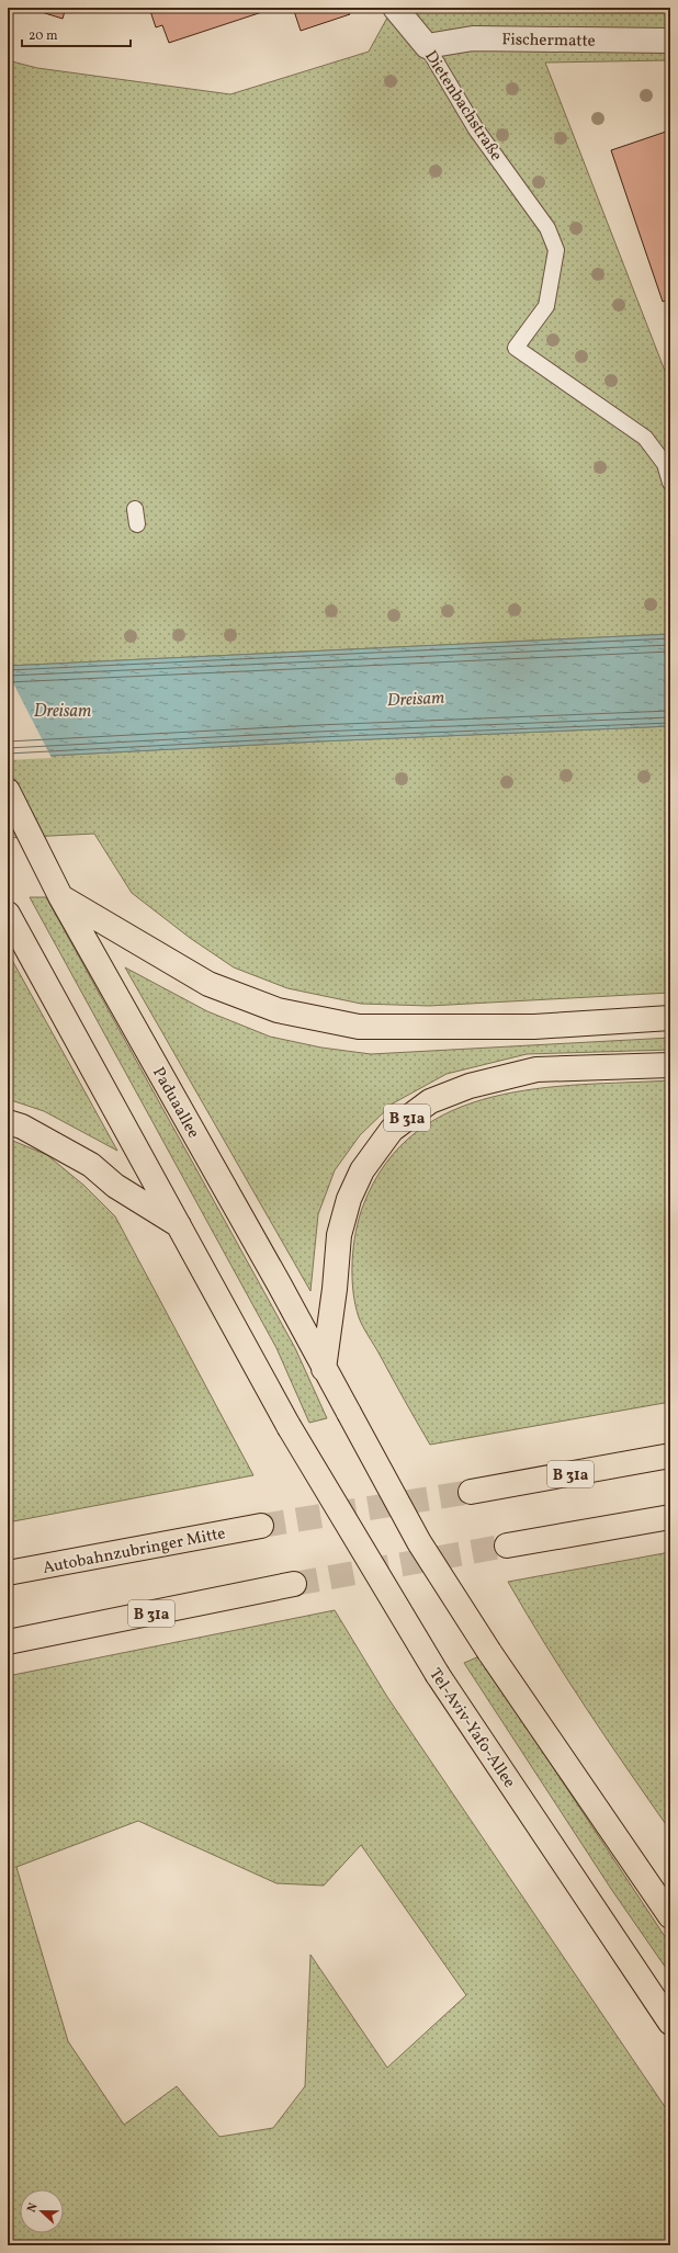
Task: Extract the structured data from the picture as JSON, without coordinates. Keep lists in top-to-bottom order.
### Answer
{
  "streets": {
    "highway": [
      "Paduaallee",
      "B 31a",
      "Autobahnzubringer Mitte",
      "Tel-Aviv-Yafo-Allee"
    ],
    "street": ["Fischermatte", "Dietenbachstraße"]
  },
  "crossings": [
    ["Fischermatte", "Dietenbachstraße"],
    ["Paduaallee", "B 31a"]
  ],
  "water": ["Dreisam"],
  "scale_bar": "20 m",
  "north": "left"
}
